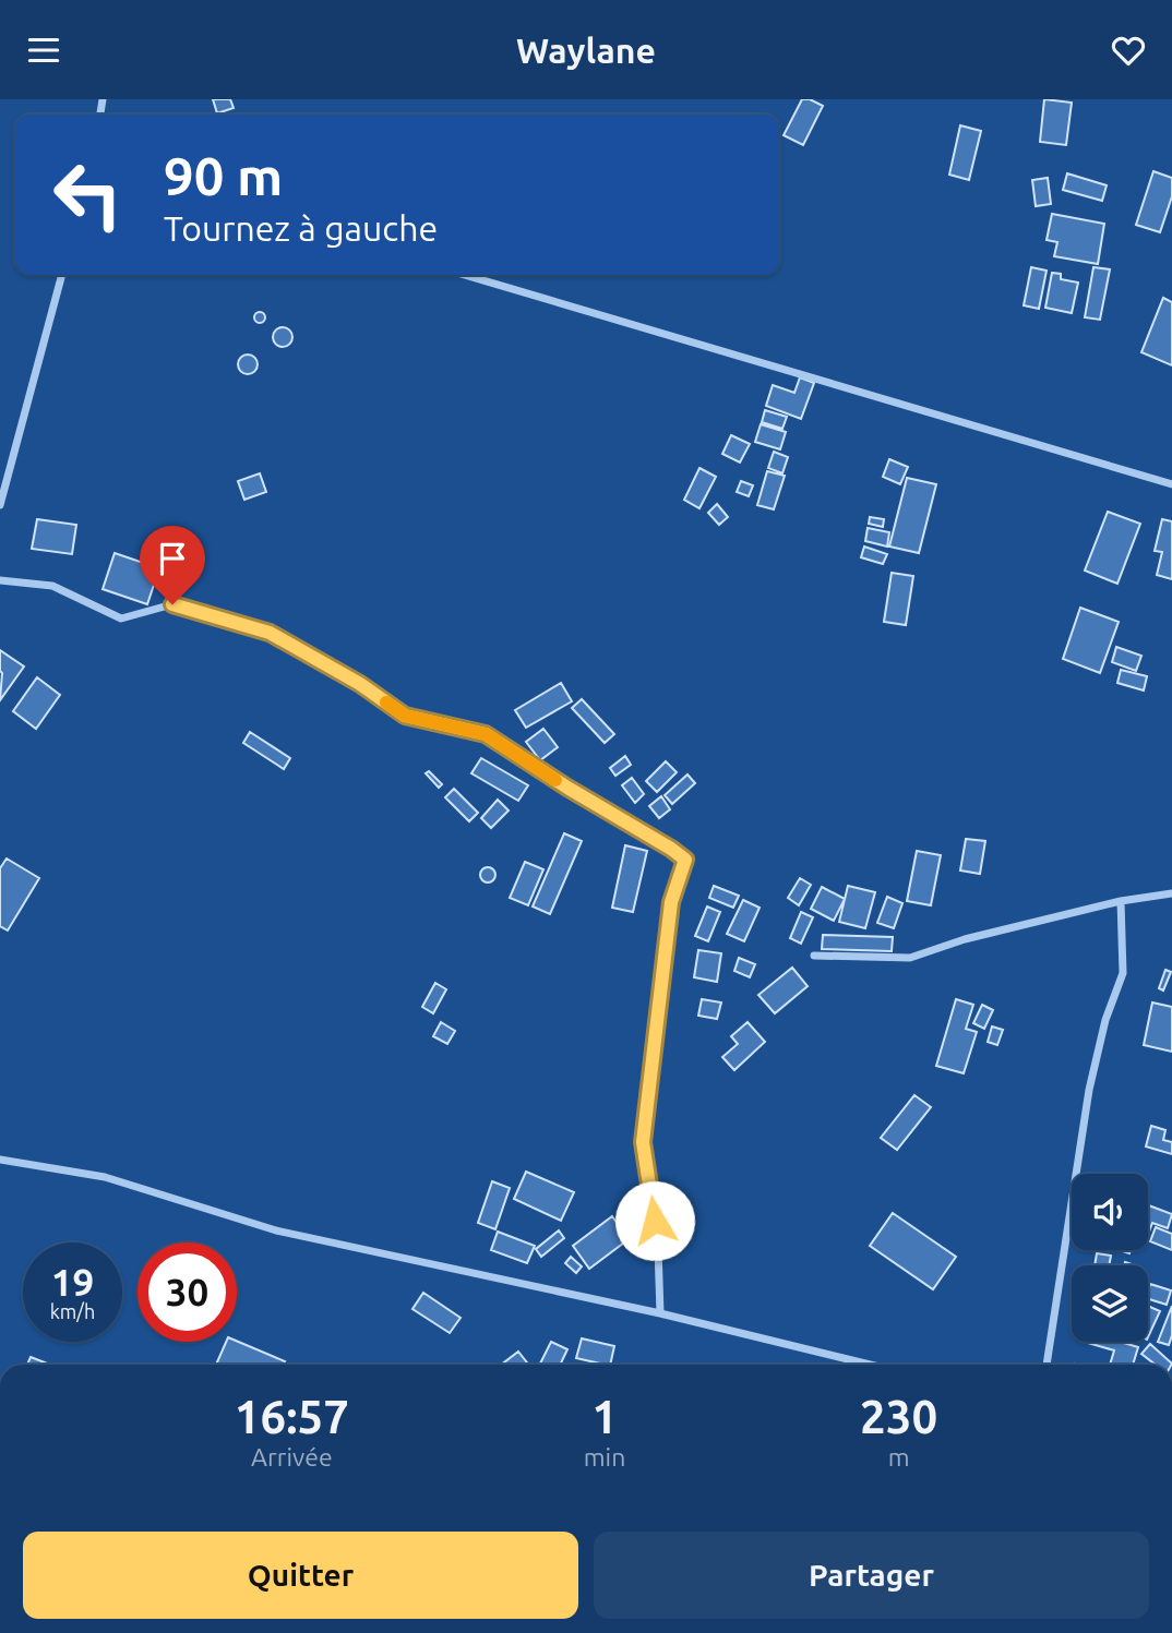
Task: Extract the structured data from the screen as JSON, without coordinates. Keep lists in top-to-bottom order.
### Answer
{
  "page": {
    "header": "Waylane",
    "turn": ["90 m", "Tournez à gauche"],
    "speed": "19 km/h",
    "limit": "30",
    "eta": [
      "16:57",
      "Arrivée",
      "1",
      "min",
      "230",
      "m"
    ],
    "buttons": ["Quitter", "Partager"]
  }
}
